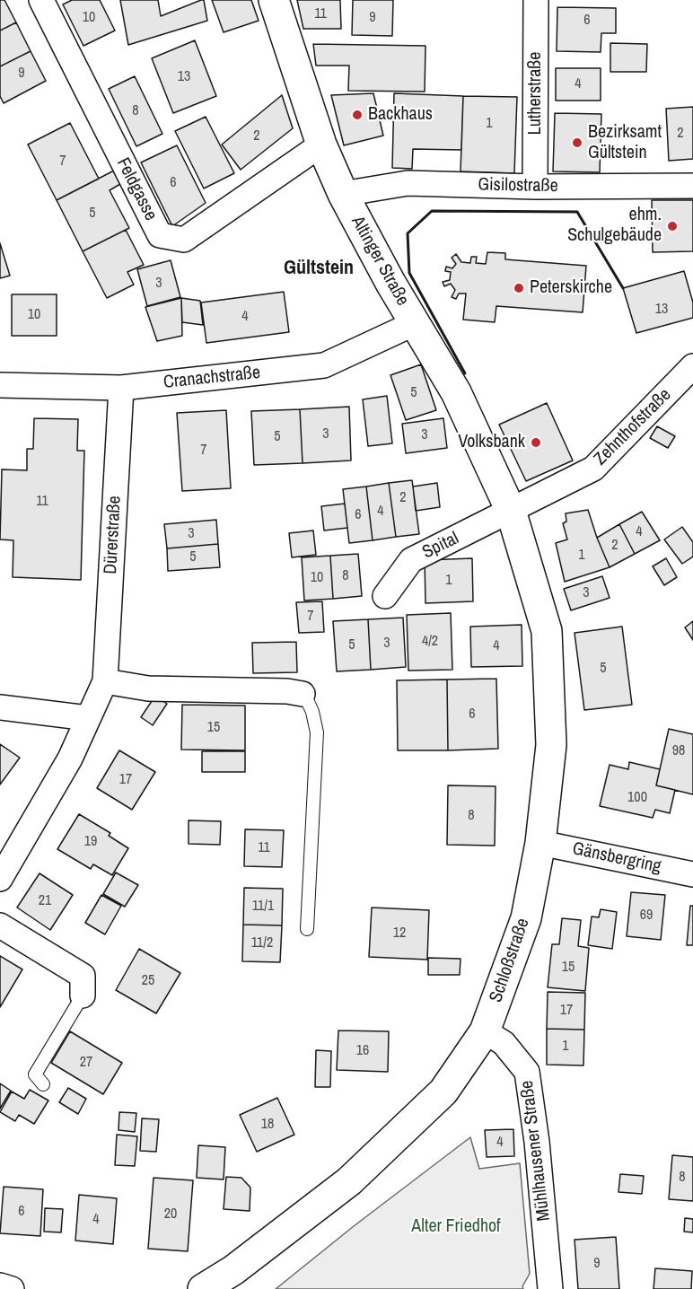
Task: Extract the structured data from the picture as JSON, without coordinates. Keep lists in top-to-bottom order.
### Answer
{
  "streets": {
    "street": [
      "Lutherstraße",
      "Gisilostraße",
      "Feldgasse",
      "Altinger Straße",
      "Cranachstraße",
      "Zehnthofstraße",
      "Dürerstraße",
      "Spital",
      "Gänsbergring",
      "Schloßstraße",
      "Mühlhausener Straße"
    ]
  },
  "crossings": [
    ["Lutherstraße", "Gisilostraße"],
    ["Gisilostraße", "Altinger Straße"],
    ["Feldgasse", "Altinger Straße"],
    ["Altinger Straße", "Cranachstraße"],
    ["Altinger Straße", "Zehnthofstraße"],
    ["Altinger Straße", "Spital"],
    ["Altinger Straße", "Schloßstraße"],
    ["Cranachstraße", "Dürerstraße"],
    ["Zehnthofstraße", "Spital"],
    ["Zehnthofstraße", "Schloßstraße"],
    ["Spital", "Schloßstraße"],
    ["Gänsbergring", "Schloßstraße"],
    ["Schloßstraße", "Mühlhausener Straße"]
  ],
  "districts": ["Gültstein"],
  "parks": ["Alter Friedhof"],
  "places": [
    "Backhaus",
    "Bezirksamt Gültstein",
    "ehm. Schulgebäude",
    "Peterskirche",
    "Volksbank"
  ],
  "house_numbers": [
    "11",
    "10",
    "9",
    "6",
    "9",
    "13",
    "4",
    "8",
    "1",
    "2",
    "2",
    "7",
    "6",
    "5",
    "3",
    "13",
    "10",
    "4",
    "5",
    "3",
    "3",
    "5",
    "7",
    "2",
    "11",
    "4",
    "6",
    "4",
    "3",
    "2",
    "1",
    "5",
    "8",
    "10",
    "1",
    "3",
    "7",
    "4/2",
    "3",
    "5",
    "4",
    "5",
    "6",
    "15",
    "98",
    "17",
    "100",
    "8",
    "19",
    "11",
    "21",
    "11/1",
    "69",
    "12",
    "11/2",
    "15",
    "25",
    "17",
    "1",
    "16",
    "27",
    "18",
    "4",
    "8",
    "6",
    "20",
    "4",
    "9"
  ]
}
